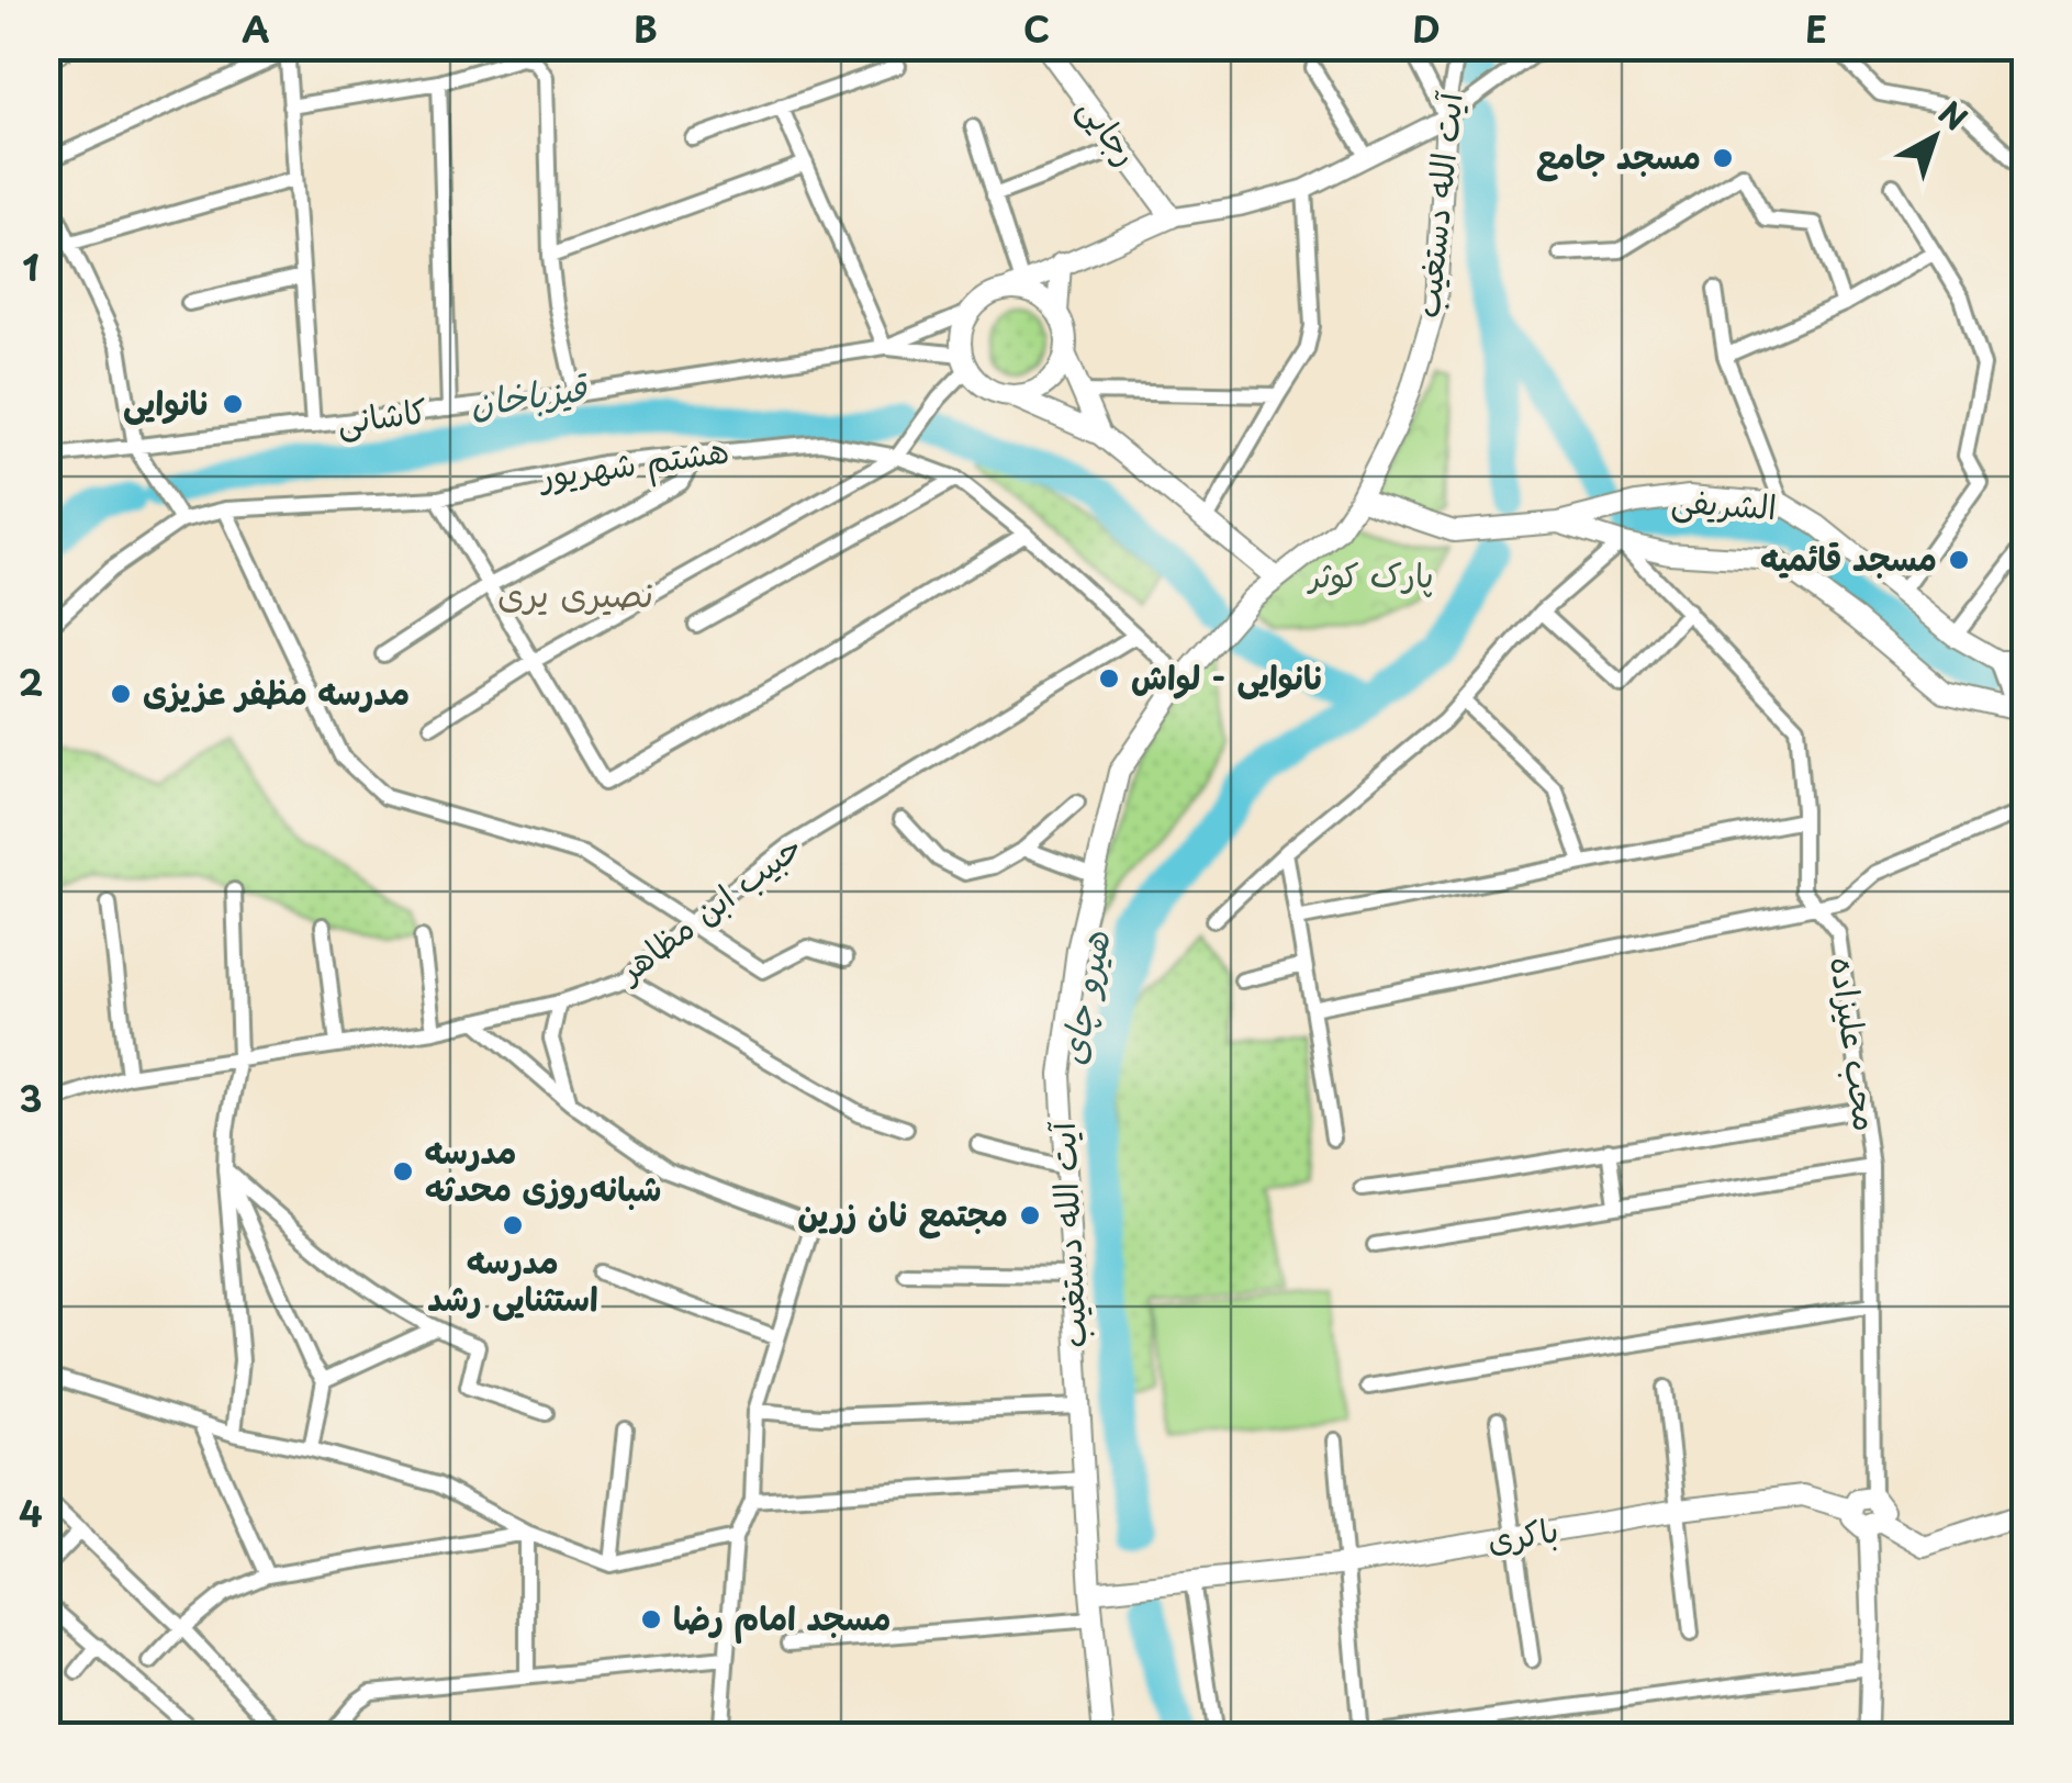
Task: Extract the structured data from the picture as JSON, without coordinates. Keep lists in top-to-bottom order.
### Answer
{
  "streets": {
    "main road": [
      "رجایی",
      "آیت الله دستغیب",
      "الشریفی",
      "باکری"
    ],
    "street": [
      "کاشانی",
      "هشتم شهریور",
      "حبیب ابن مظاهر",
      "محب علیزاده"
    ]
  },
  "crossings": [
    ["آیت الله دستغیب", "هشتم شهریور"],
    ["آیت الله دستغیب", "باکری"],
    ["هشتم شهریور", "حبیب ابن مظاهر"],
    ["محب علیزاده", "باکری"]
  ],
  "districts": ["نصیری یری"],
  "water": ["قیزباخان", "هیرو چای"],
  "parks": ["پارک کوثر"],
  "places": [
    "مسجد جامع",
    "نانوایی",
    "مسجد قائمیه",
    "نانوایی - لواش",
    "مدرسه مظفر عزیزی",
    "مدرسه شبانه‌روزی محدثه",
    "مجتمع نان زرین",
    "مدرسه استثنایی رشد",
    "مسجد امام رضا"
  ],
  "north": "top right",
  "grid": {
    "columns": [
      "A",
      "B",
      "C",
      "D",
      "E"
    ],
    "rows": [
      "1",
      "2",
      "3",
      "4"
    ]
  }
}
